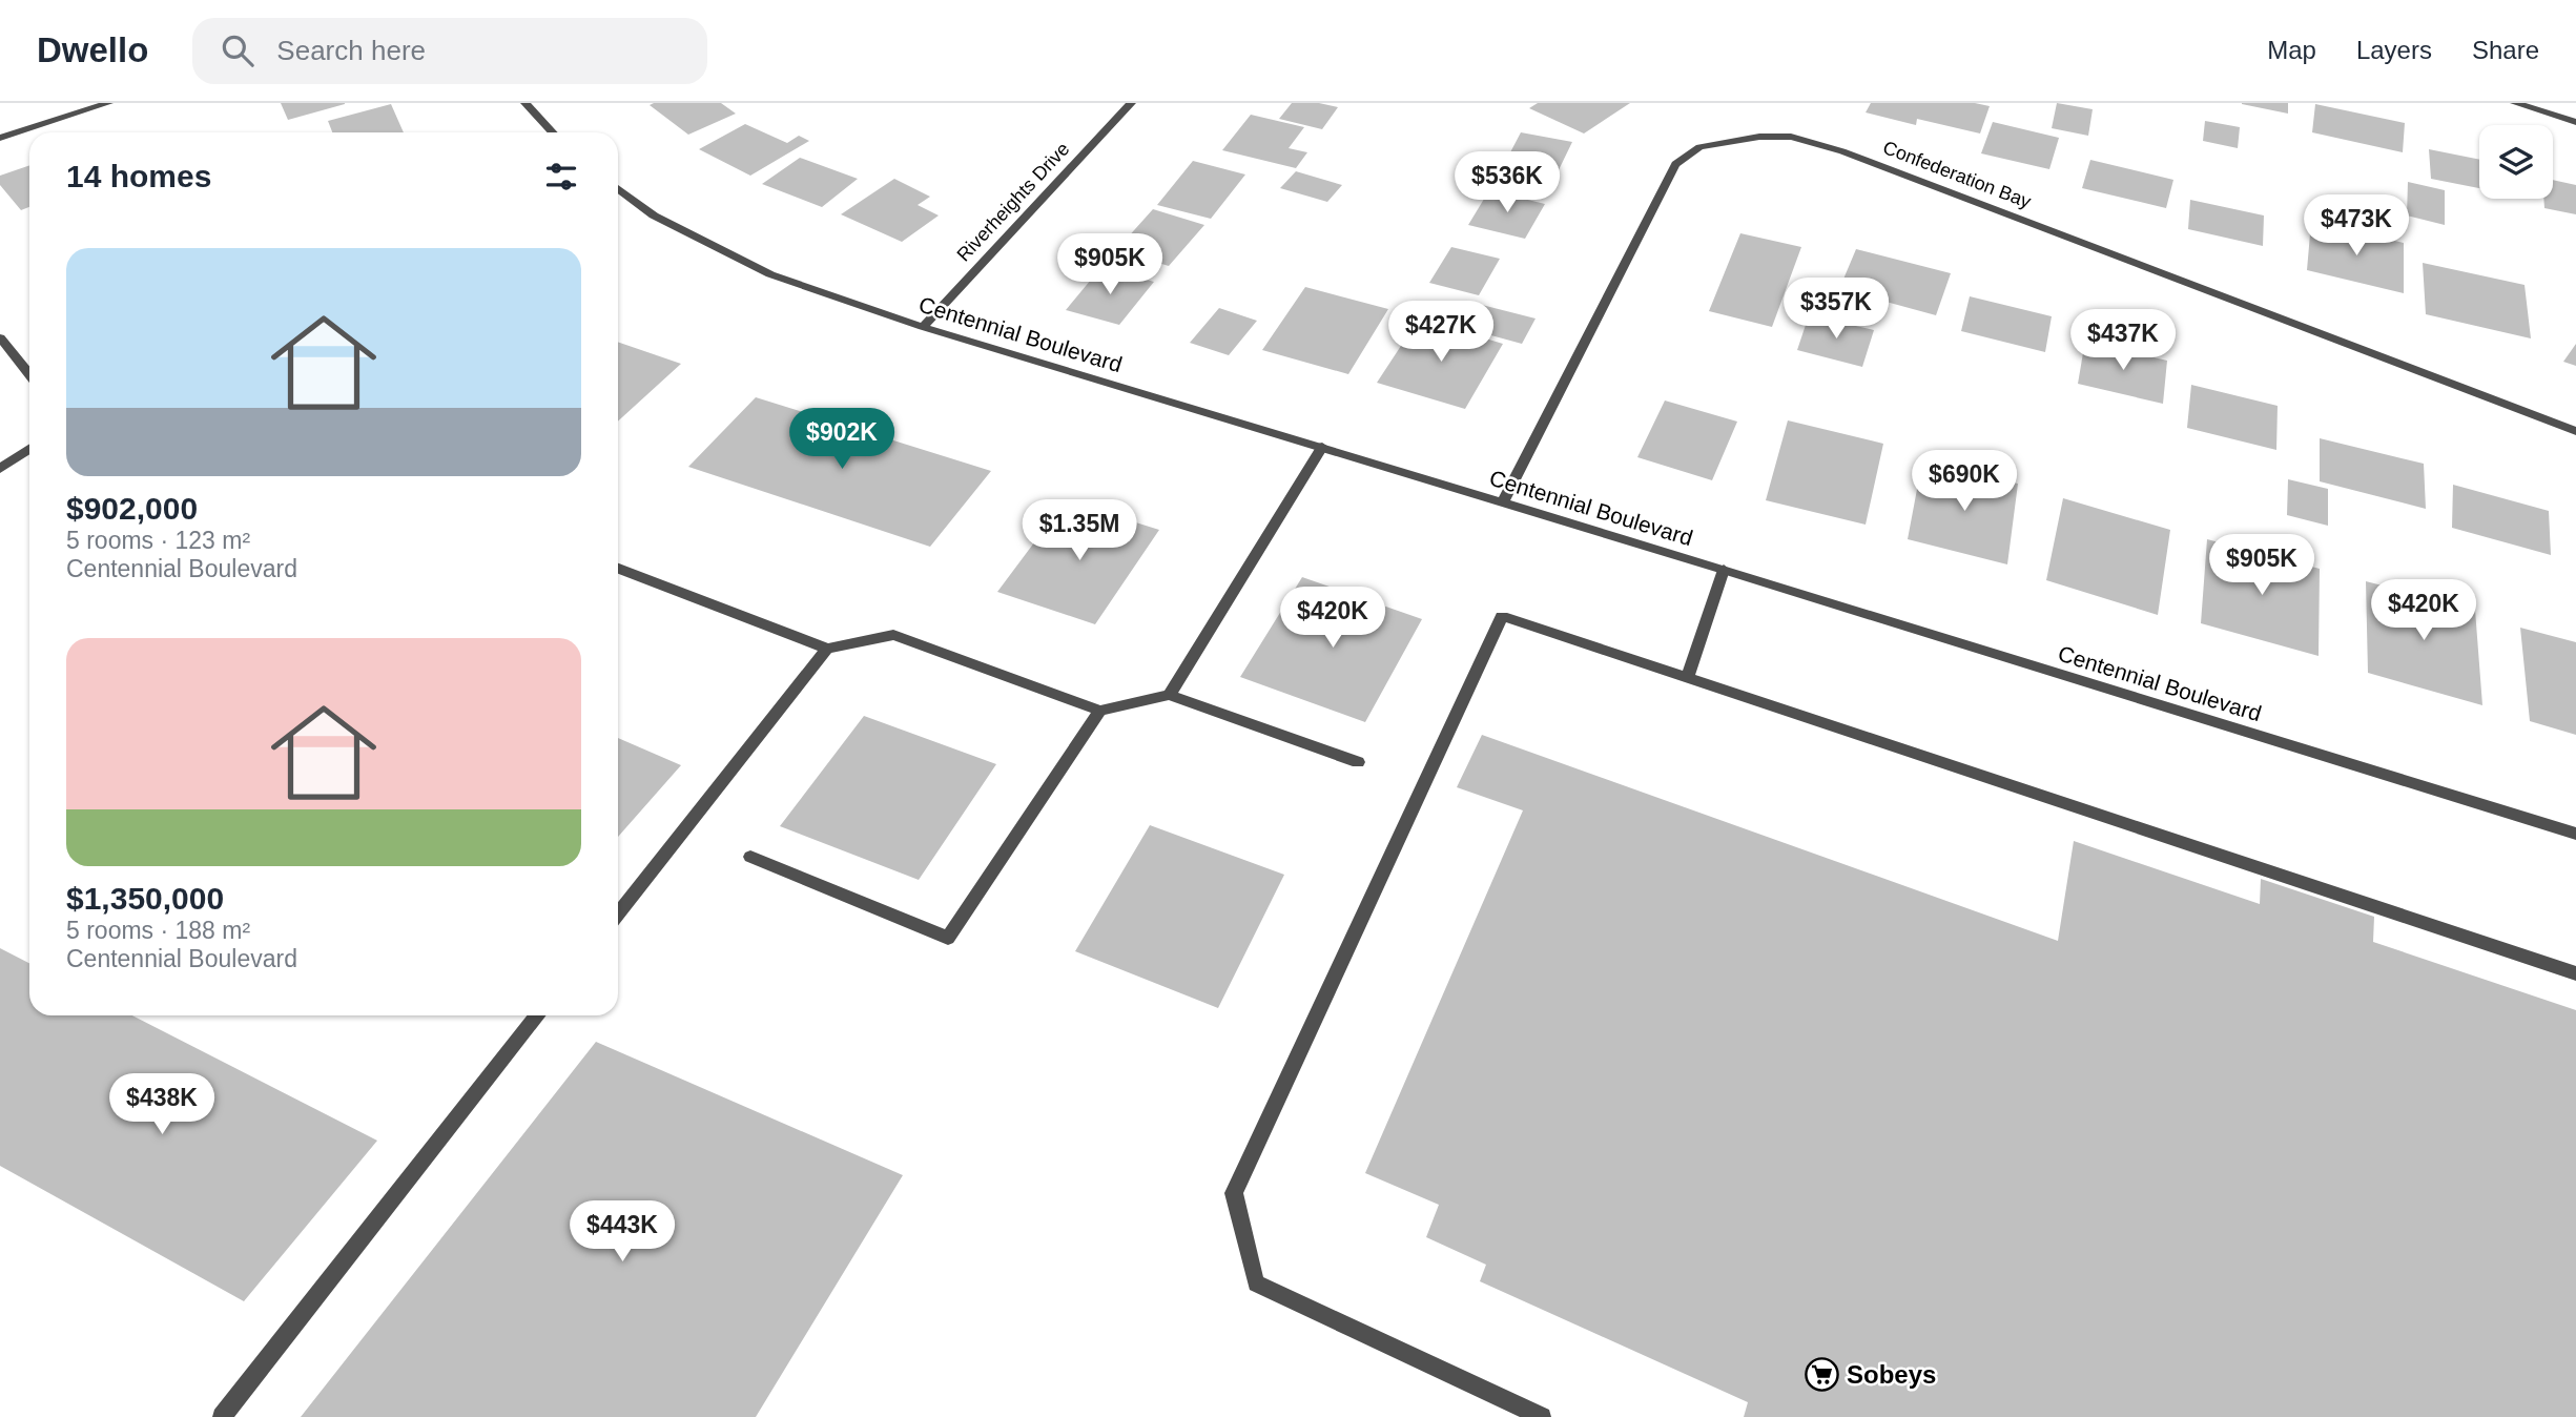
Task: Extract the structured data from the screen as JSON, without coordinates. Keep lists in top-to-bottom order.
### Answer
{
  "streets": {
    "street": ["Confederation Bay", "Riverheights Drive", "Centennial Boulevard"]
  },
  "crossings": [
    ["Confederation Bay", "Centennial Boulevard"],
    ["Riverheights Drive", "Centennial Boulevard"]
  ],
  "places": {
    "supermarket": ["Sobeys"]
  },
  "page": {
    "header": "Dwello",
    "search": "Search here",
    "nav": ["Map", "Layers", "Share"],
    "heading": "14 homes",
    "price": [
      "$536K",
      "$473K",
      "$905K",
      "$357K",
      "$427K",
      "$437K",
      "$902K",
      "$690K",
      "$1.35M",
      "$905K",
      "$420K",
      "$420K",
      "$438K",
      "$443K"
    ],
    "list": [
      {
        "name": "$902,000",
        "note": "5 rooms · 123 m² · Centennial Boulevard"
      },
      {
        "name": "$1,350,000",
        "note": "5 rooms · 188 m² · Centennial Boulevard"
      }
    ]
  }
}
